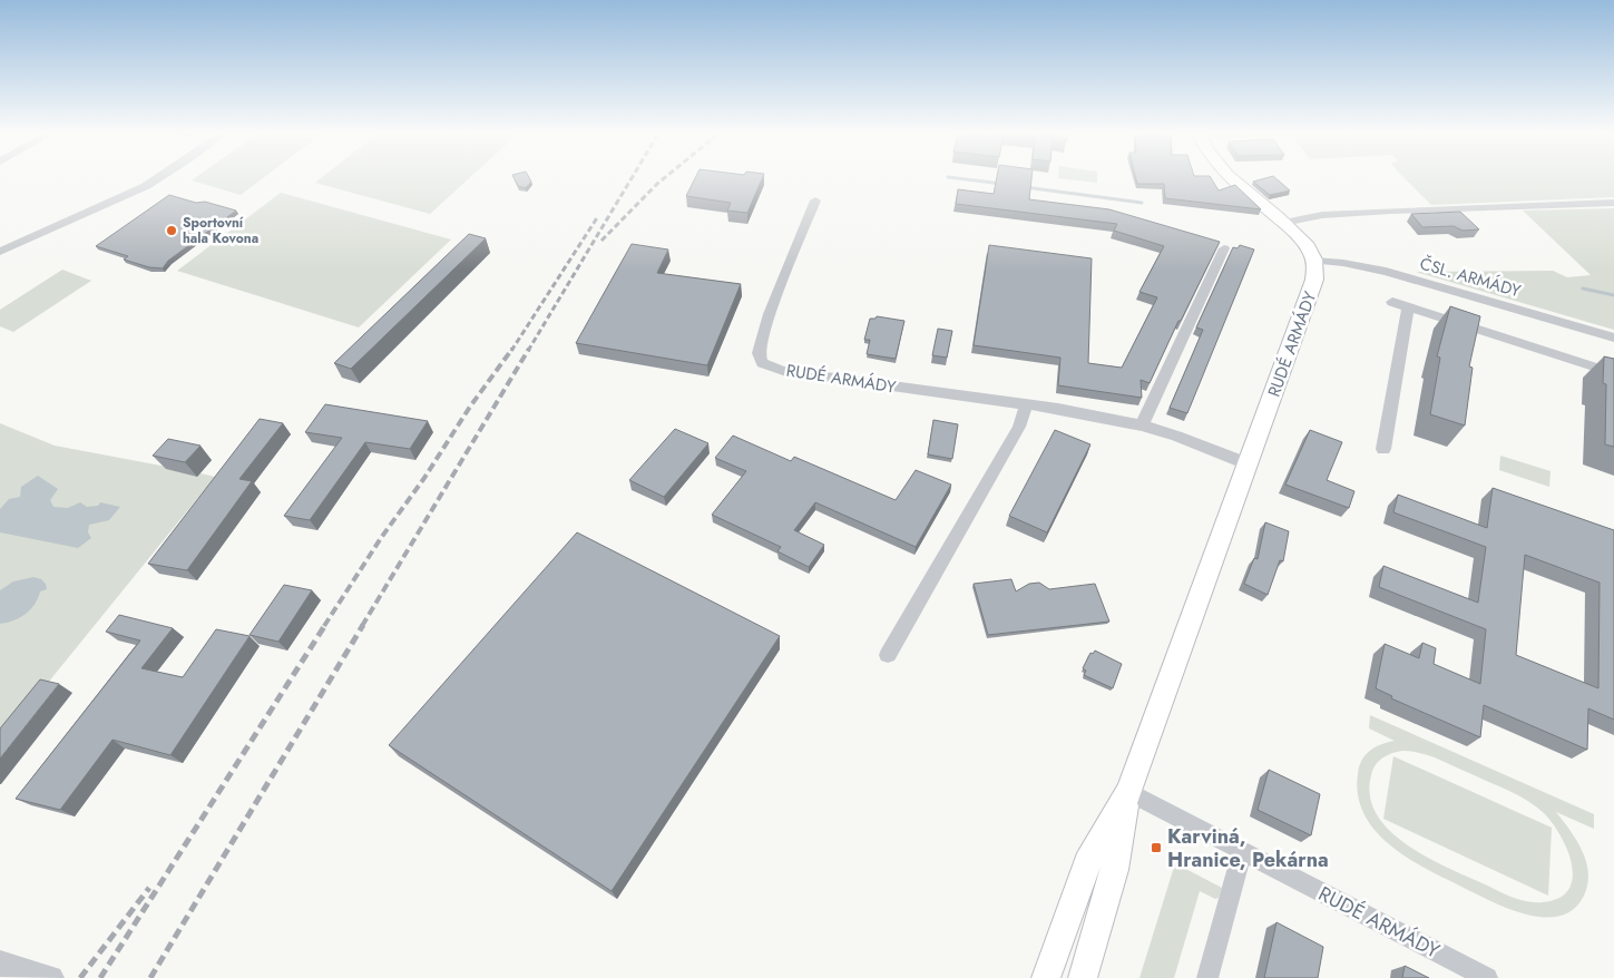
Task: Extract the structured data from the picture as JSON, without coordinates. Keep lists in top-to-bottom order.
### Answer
{
  "streets": {
    "main road": ["RUDÉ ARMÁDY"],
    "street": ["ČSL. ARMÁDY"]
  },
  "crossings": [
    ["ČSL. ARMÁDY", "RUDÉ ARMÁDY"]
  ],
  "places": {
    "other": ["Sportovní hala Kovona"],
    "transit": ["Karviná, Hranice, Pekárna"]
  }
}
